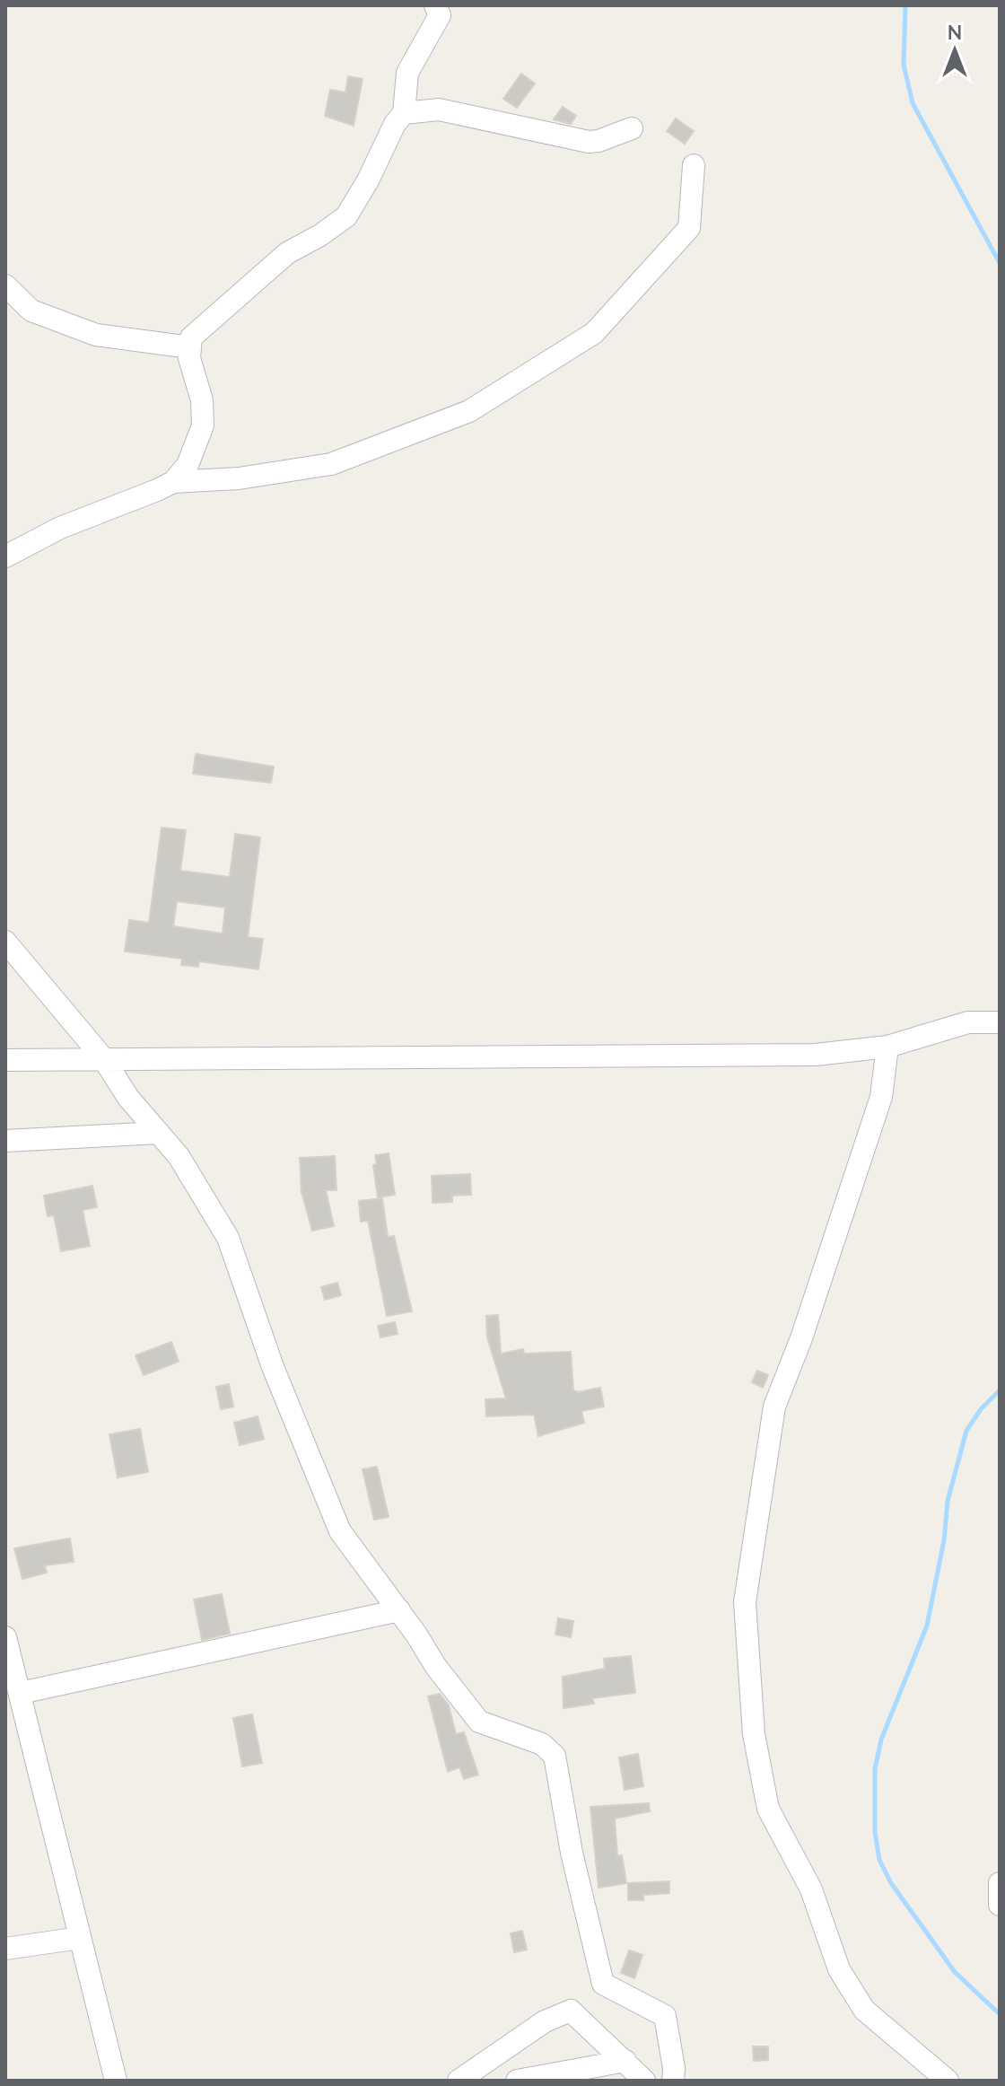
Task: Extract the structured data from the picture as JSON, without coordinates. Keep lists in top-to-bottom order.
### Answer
{
  "north": "top"
}
